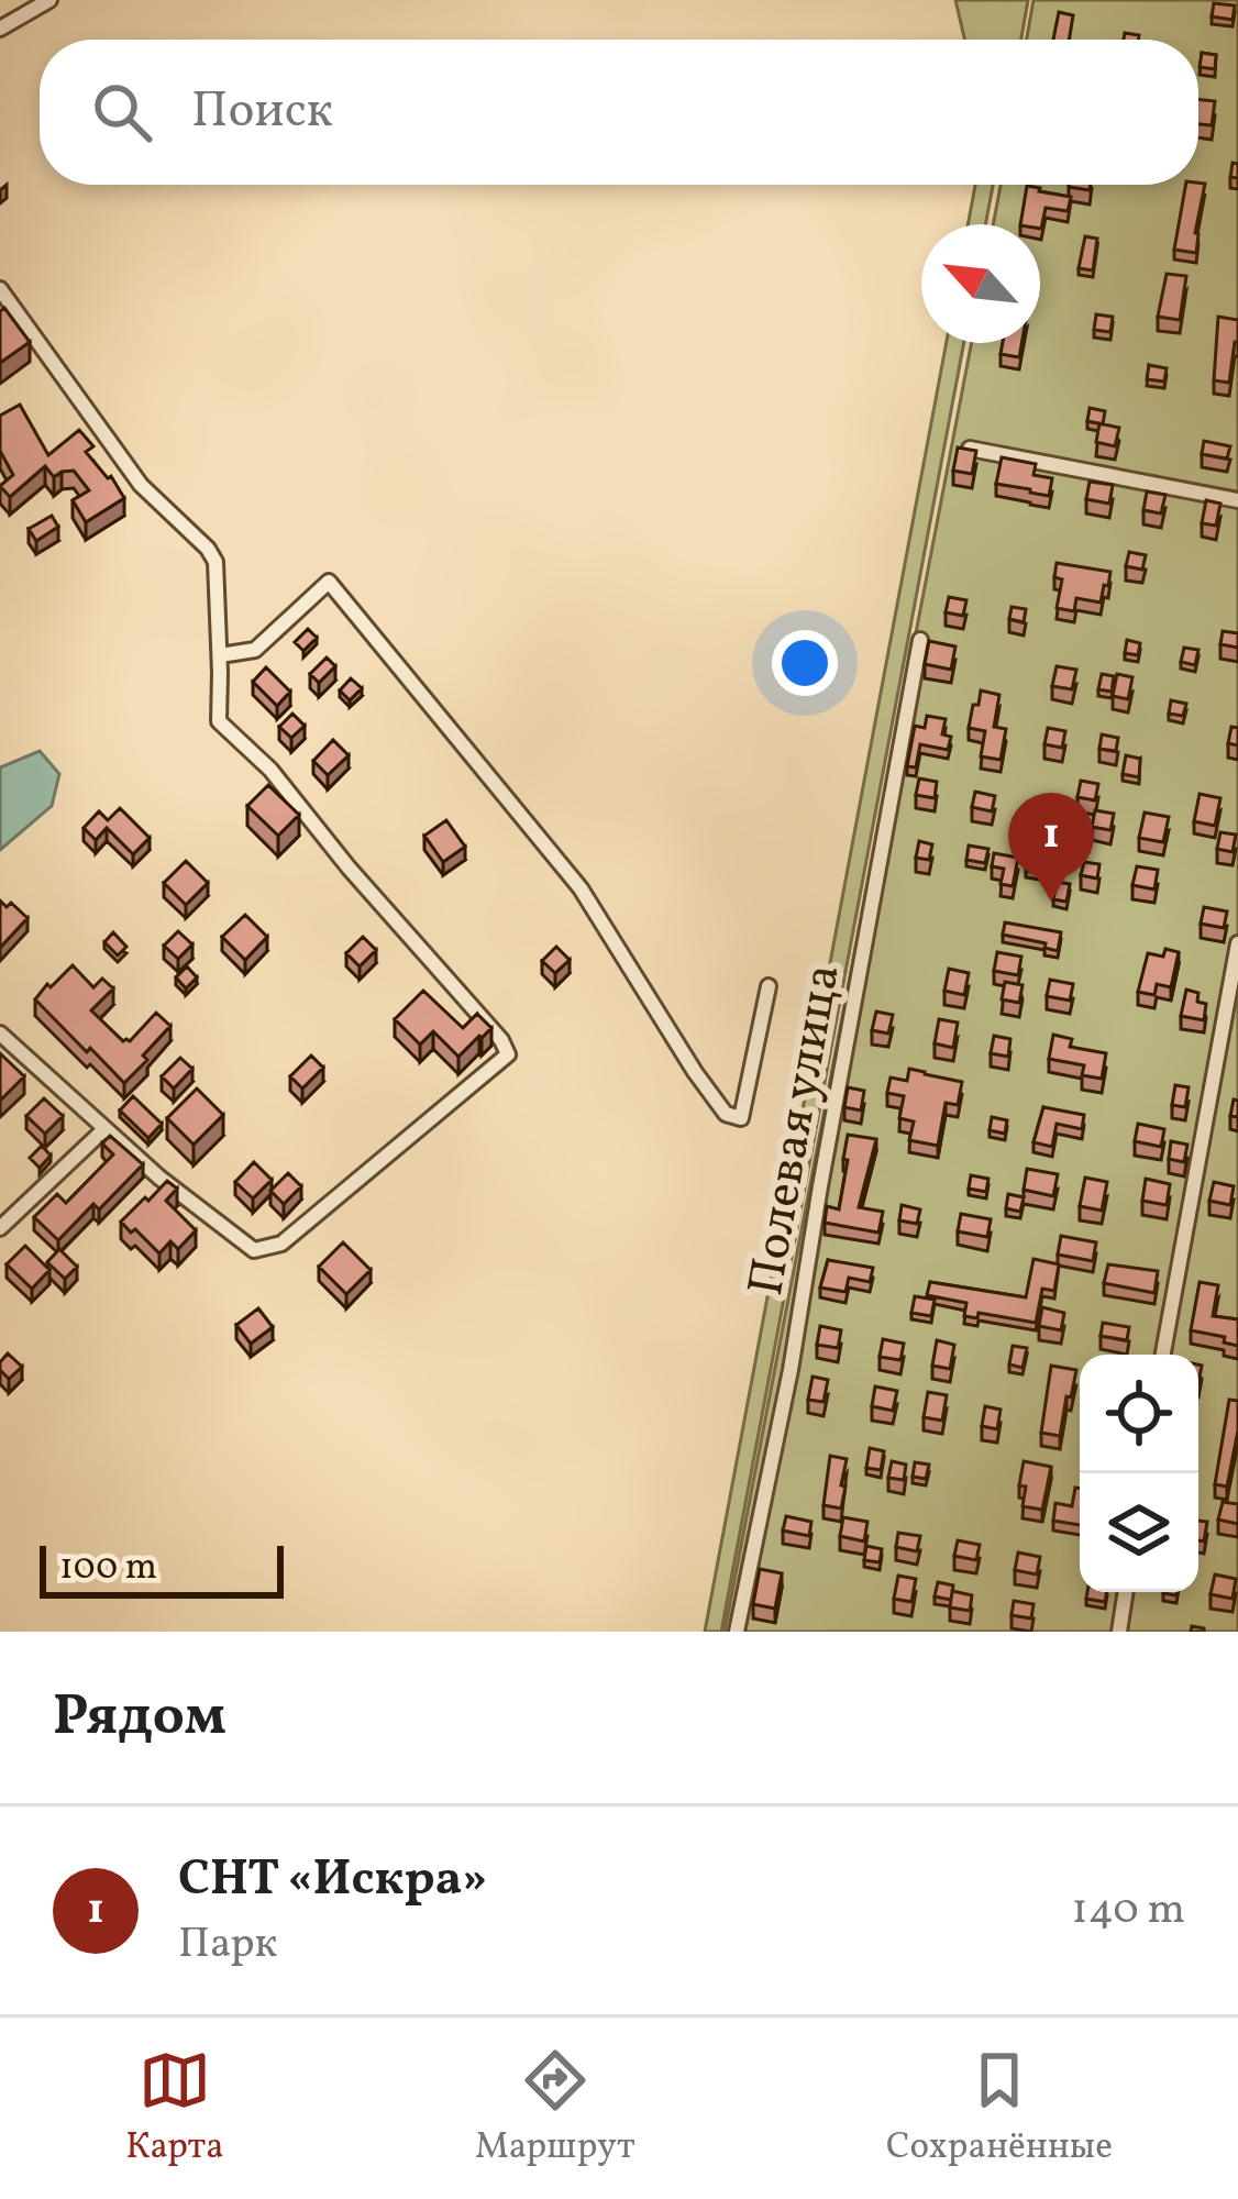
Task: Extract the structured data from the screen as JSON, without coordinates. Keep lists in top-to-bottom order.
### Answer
{
  "streets": {
    "street": ["Полевая улица"]
  },
  "scale_bar": "100 m",
  "north": "top left",
  "page": {
    "search": "Поиск",
    "pins": "1",
    "scale": "100 m",
    "heading": "Рядом",
    "list": [
      {
        "mark": "1",
        "name": "СНТ «Искра»",
        "note": "Парк",
        "value": "140 m"
      }
    ],
    "nav": ["Карта", "Маршрут", "Сохранённые"]
  }
}
